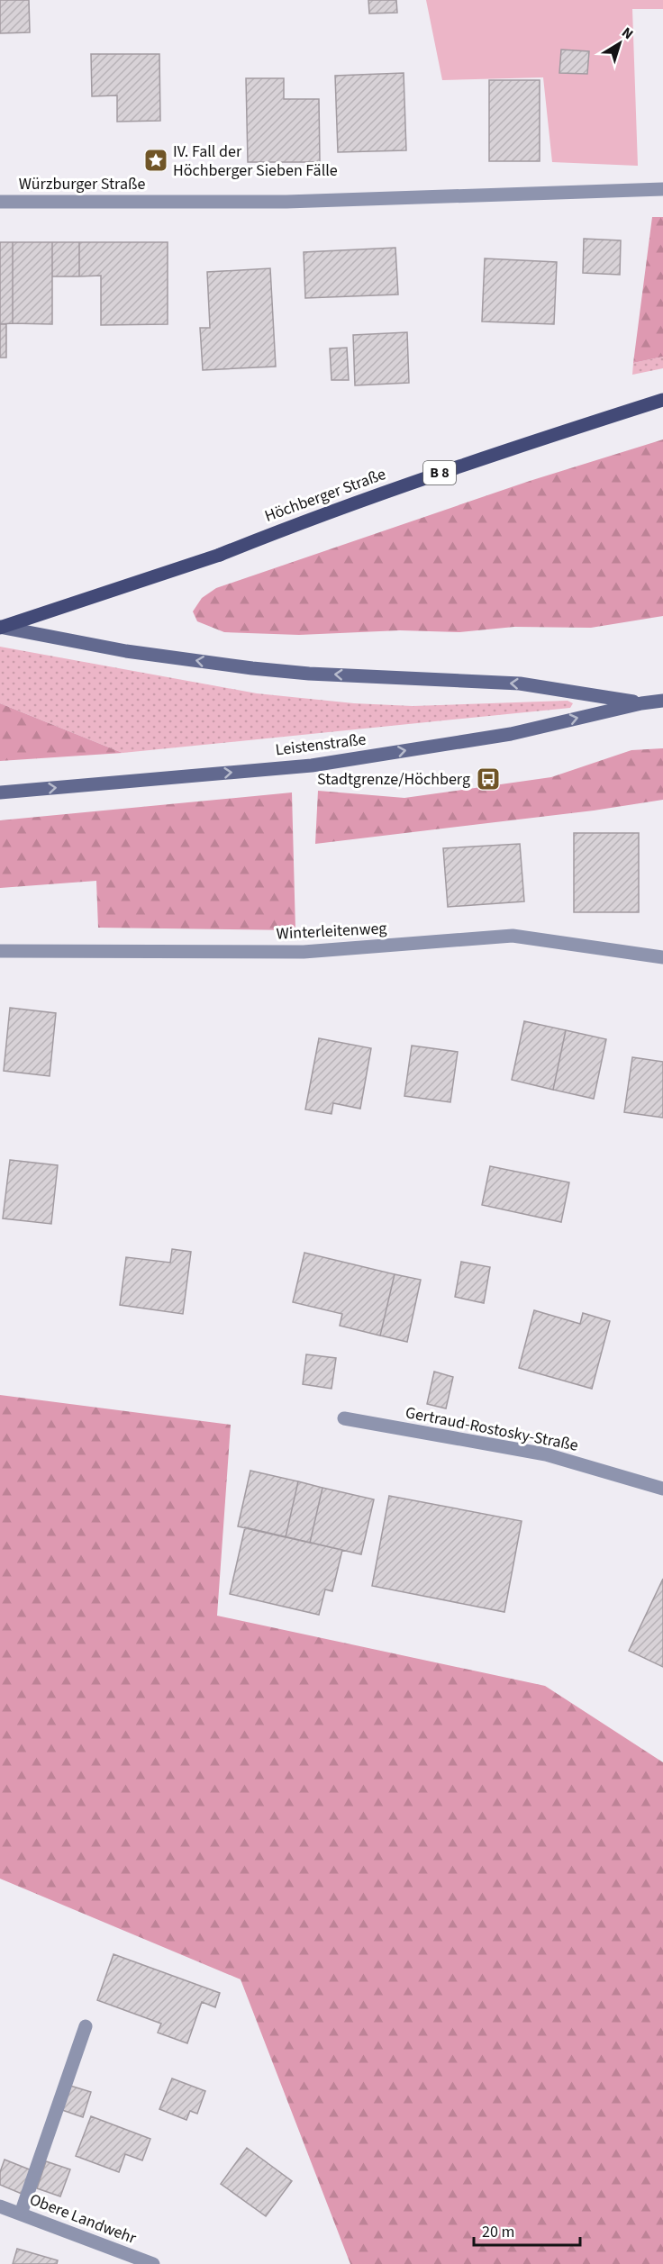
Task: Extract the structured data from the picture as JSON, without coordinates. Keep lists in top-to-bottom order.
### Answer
{
  "streets": {
    "main road": ["B 8", "Höchberger Straße", "Leistenstraße"],
    "street": [
      "Würzburger Straße",
      "Winterleitenweg",
      "Gertraud-Rostosky-Straße",
      "Obere Landwehr"
    ]
  },
  "crossings": [
    ["Höchberger Straße", "Leistenstraße"]
  ],
  "places": {
    "place": ["IV. Fall der Höchberger Sieben Fälle"],
    "bus stop": ["Stadtgrenze/Höchberg"]
  },
  "scale_bar": "20 m",
  "north": "top right"
}
